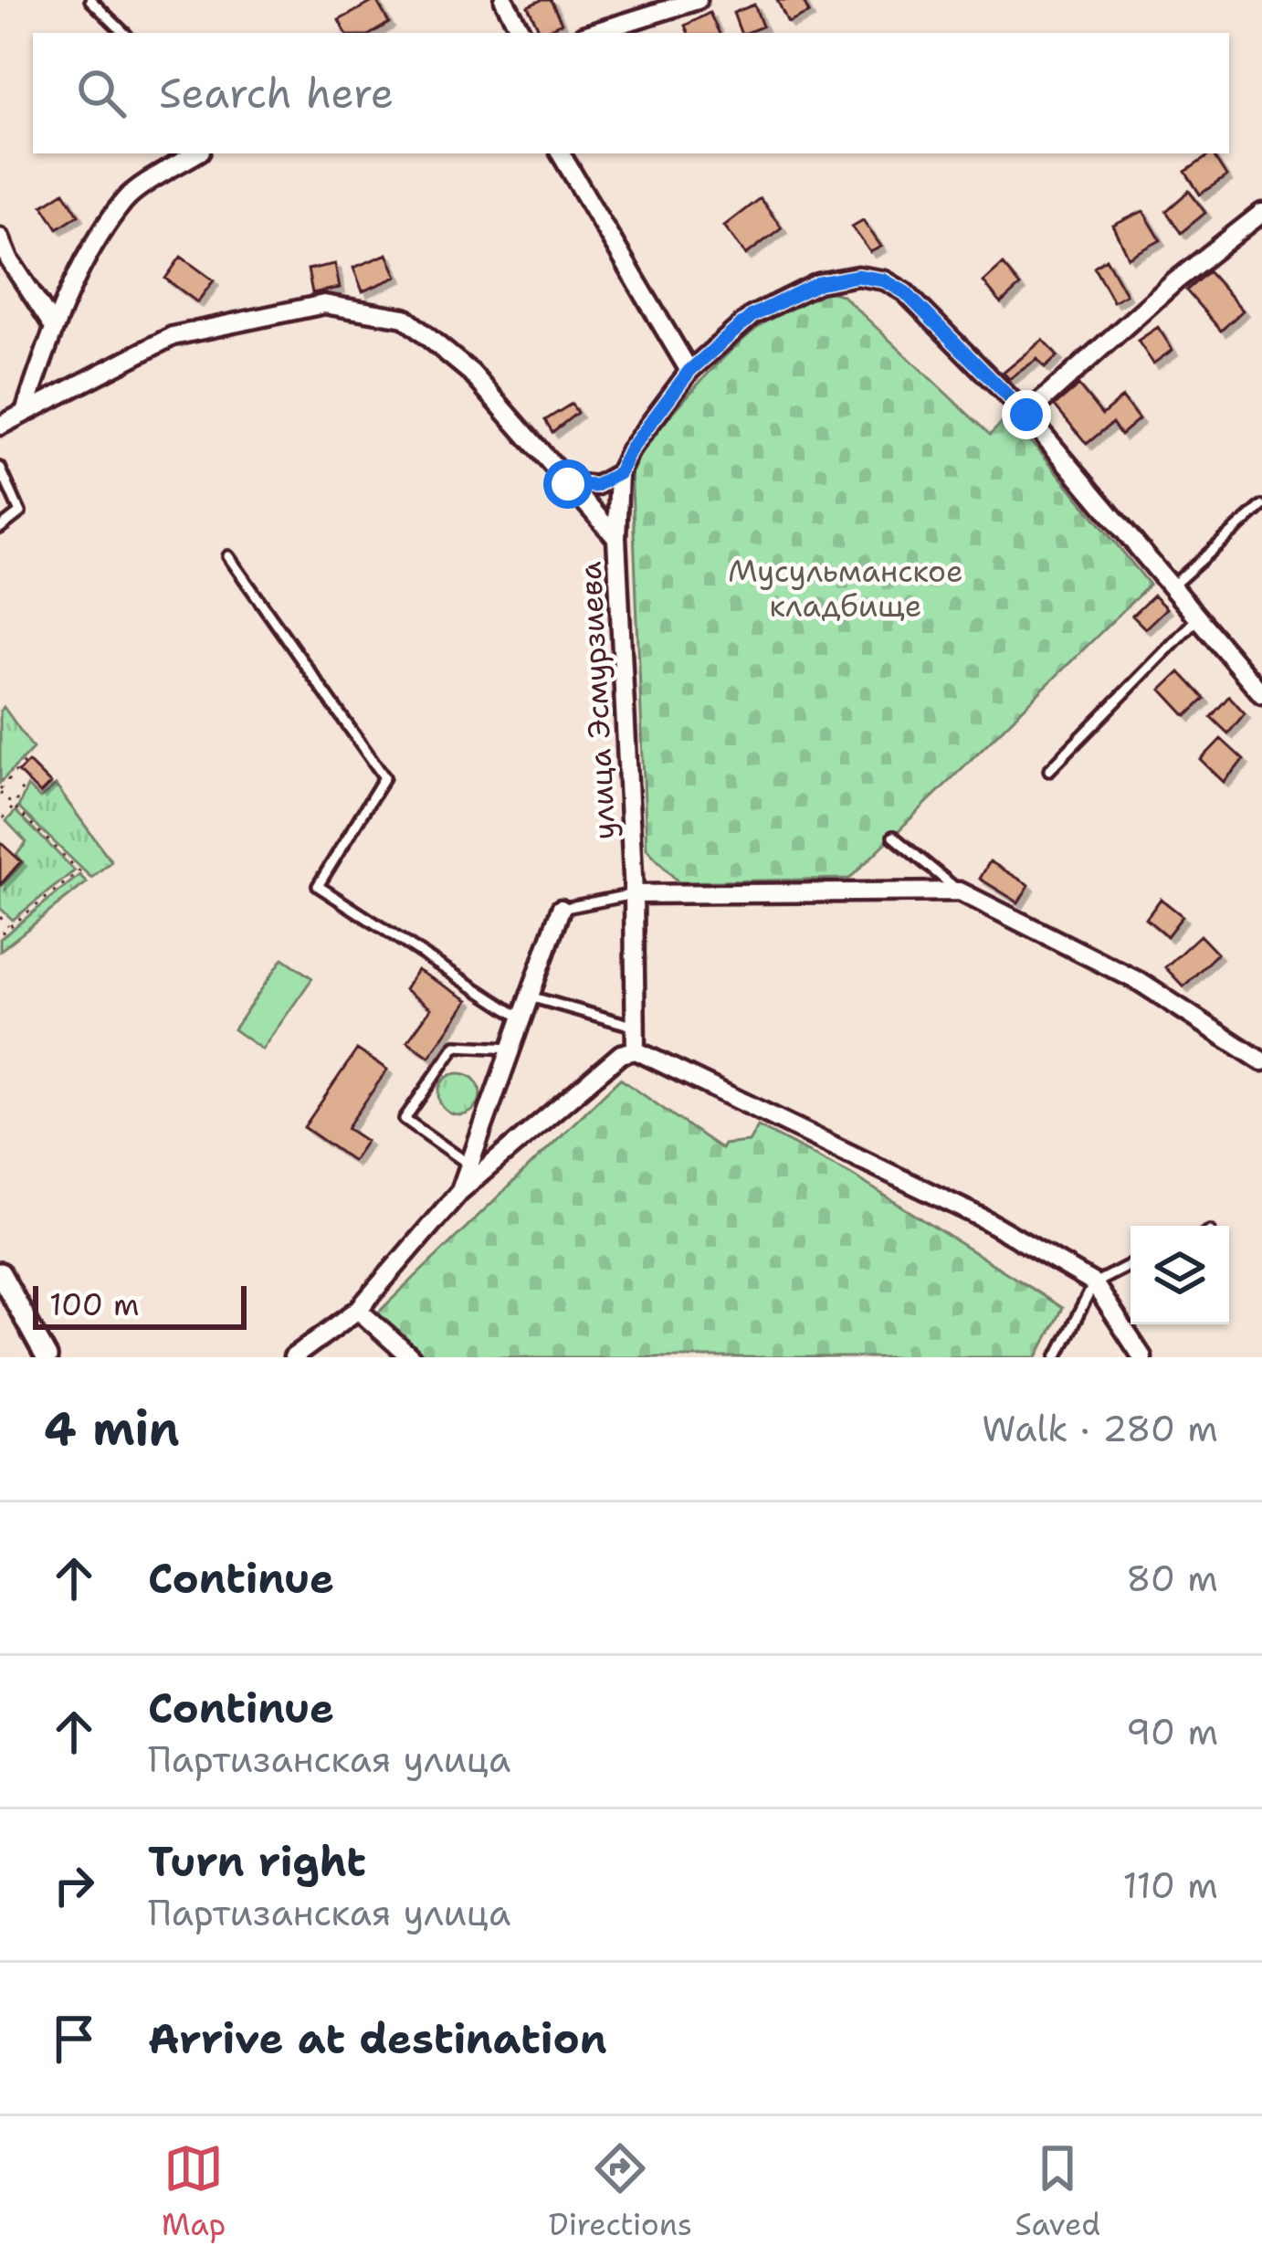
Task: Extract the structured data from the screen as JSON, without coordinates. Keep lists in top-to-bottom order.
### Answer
{
  "streets": {
    "street": ["улица Эсмурзиева"]
  },
  "parks": ["Мусульманское кладбище"],
  "scale_bar": "100 m",
  "page": {
    "search": "Search here",
    "scale": "100 m",
    "heading": ["4 min", "Walk · 280 m"],
    "list": [
      ["Continue", "80 m"],
      ["Continue", "Партизанская улица", "90 m"],
      ["Turn right", "Партизанская улица", "110 m"],
      "Arrive at destination"
    ],
    "nav": ["Map", "Directions", "Saved"]
  }
}
